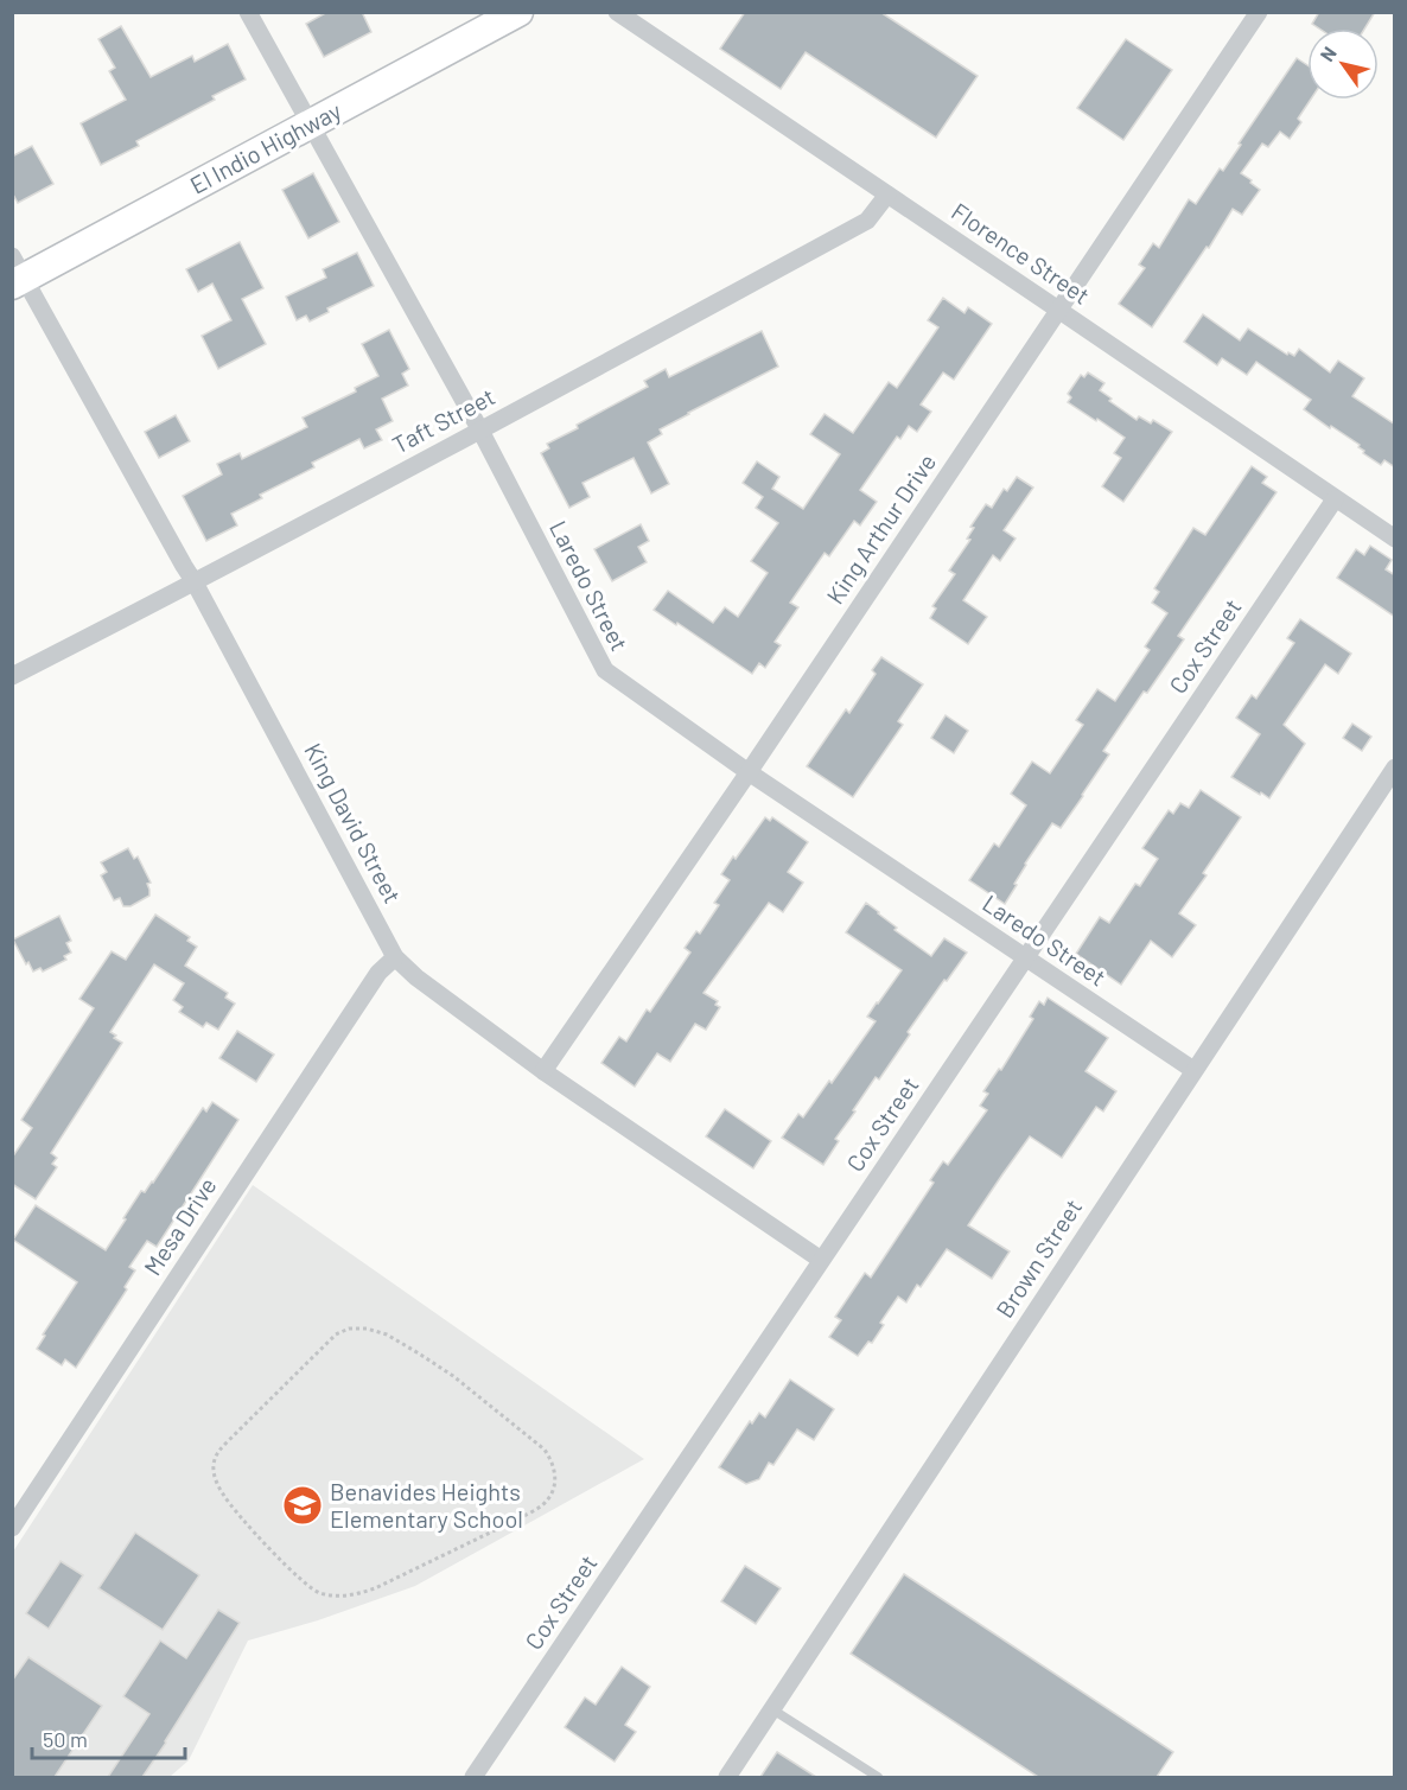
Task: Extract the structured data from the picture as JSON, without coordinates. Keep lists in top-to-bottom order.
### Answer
{
  "streets": {
    "main road": ["El Indio Highway"],
    "street": [
      "Florence Street",
      "Taft Street",
      "King Arthur Drive",
      "Laredo Street",
      "Cox Street",
      "King David Street",
      "Mesa Drive",
      "Brown Street"
    ]
  },
  "crossings": [
    ["El Indio Highway", "Laredo Street"],
    ["El Indio Highway", "King David Street"],
    ["Florence Street", "Taft Street"],
    ["Florence Street", "King Arthur Drive"],
    ["Florence Street", "Cox Street"],
    ["Taft Street", "Laredo Street"],
    ["Taft Street", "King David Street"],
    ["King Arthur Drive", "Laredo Street"],
    ["King Arthur Drive", "King David Street"],
    ["Laredo Street", "Cox Street"],
    ["Laredo Street", "Brown Street"],
    ["Cox Street", "King David Street"],
    ["King David Street", "Mesa Drive"]
  ],
  "places": {
    "school or university": ["Benavides Heights Elementary School"]
  },
  "scale_bar": "50 m",
  "north": "top left"
}
